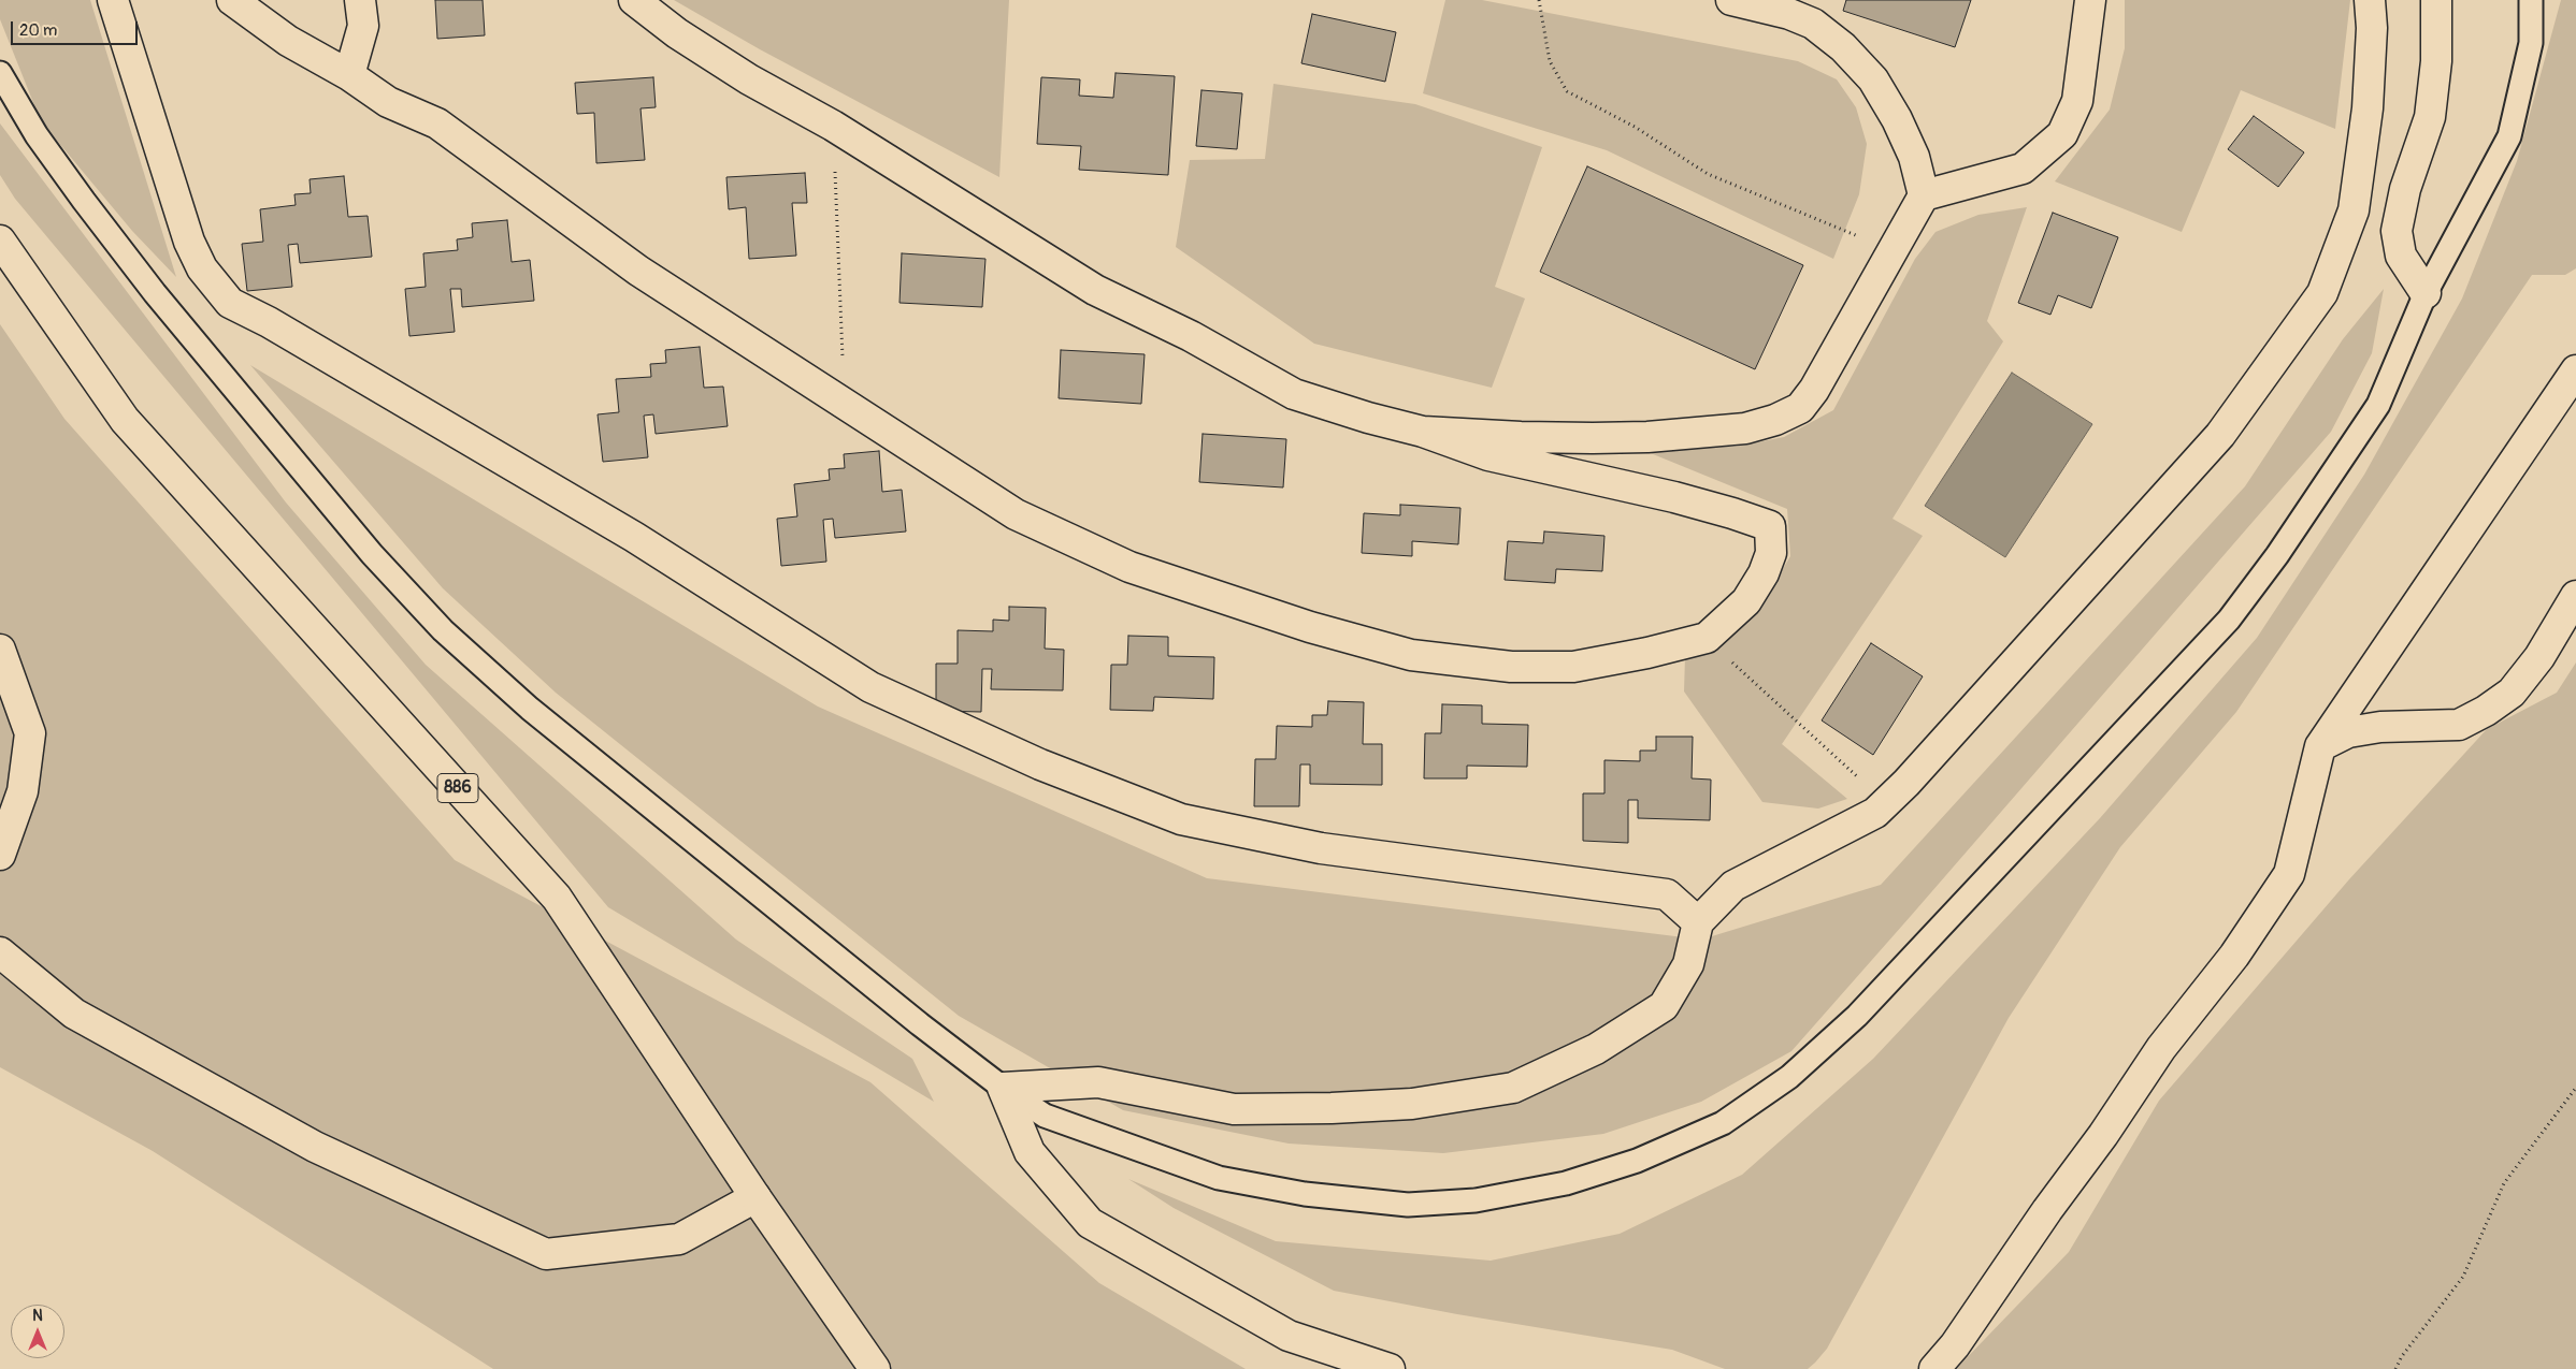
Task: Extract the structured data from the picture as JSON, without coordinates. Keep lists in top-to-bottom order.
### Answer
{
  "streets": {
    "street": ["886"]
  },
  "scale_bar": "20 m",
  "north": "top"
}
